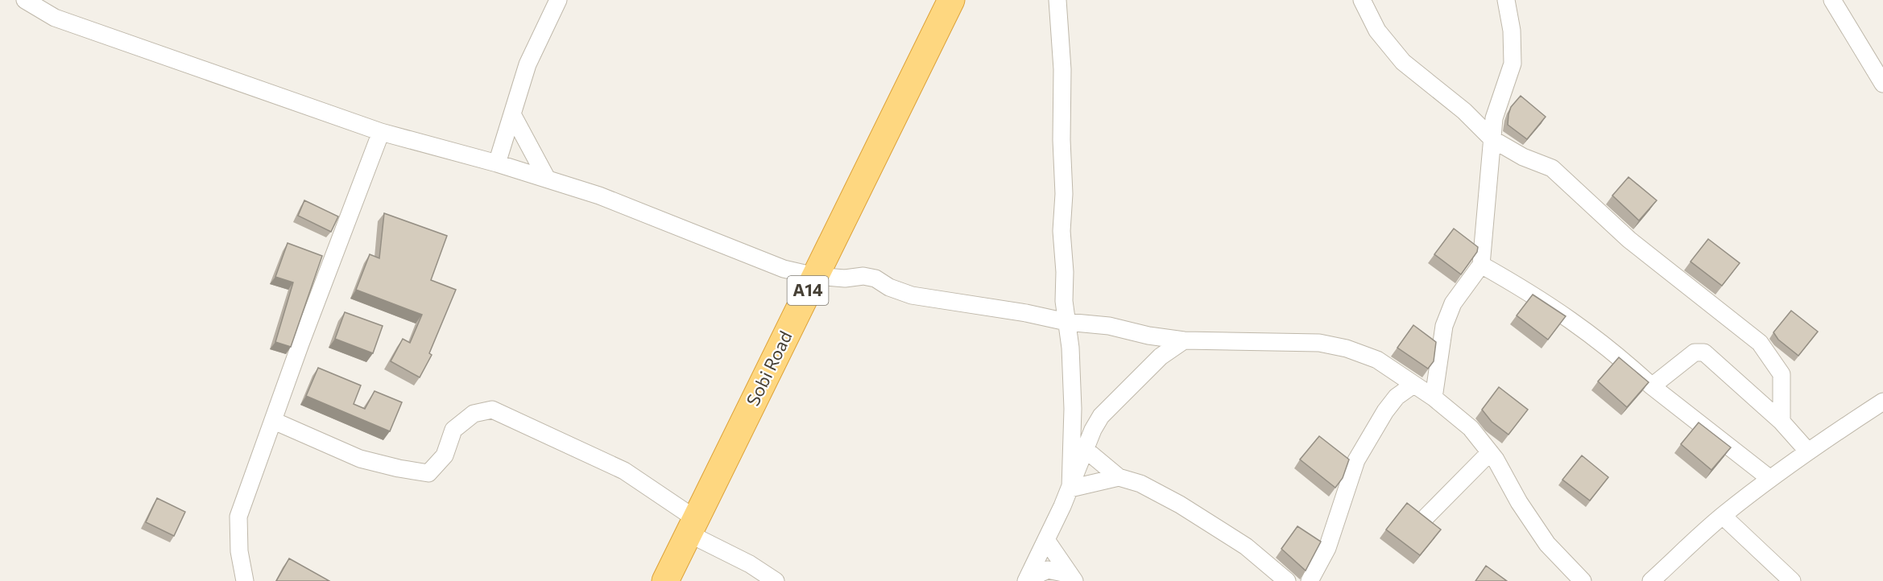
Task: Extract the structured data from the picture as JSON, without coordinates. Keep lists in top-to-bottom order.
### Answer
{
  "streets": {
    "highway": ["A14", "Sobi Road"]
  }
}
